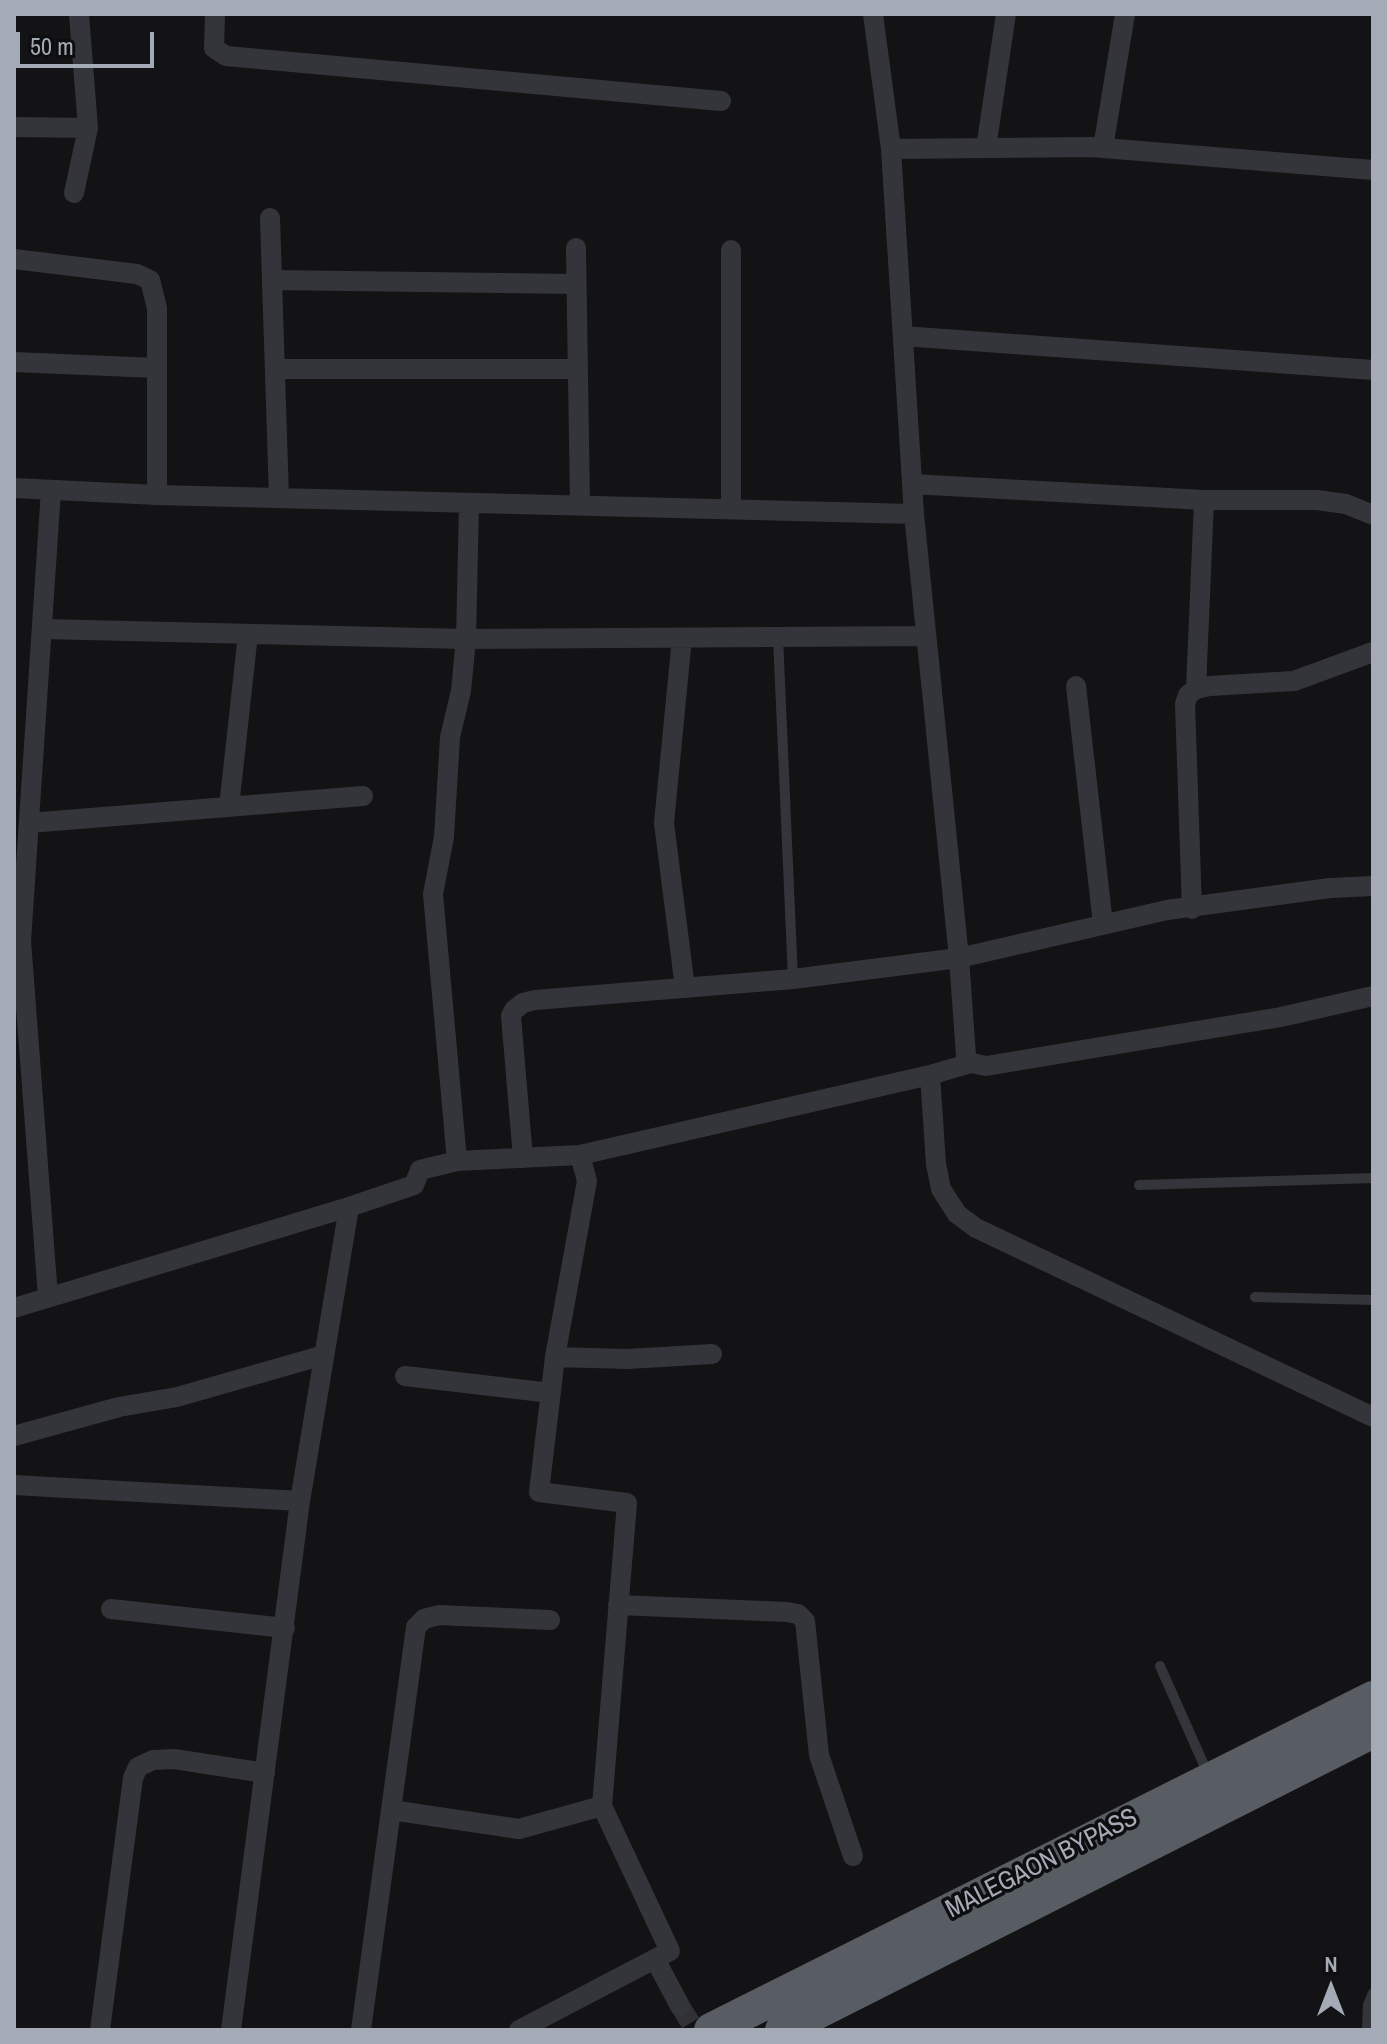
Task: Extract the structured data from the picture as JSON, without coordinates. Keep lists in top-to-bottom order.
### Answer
{
  "streets": {
    "highway": ["MALEGAON BYPASS"]
  },
  "scale_bar": "50 m",
  "north": "top"
}
